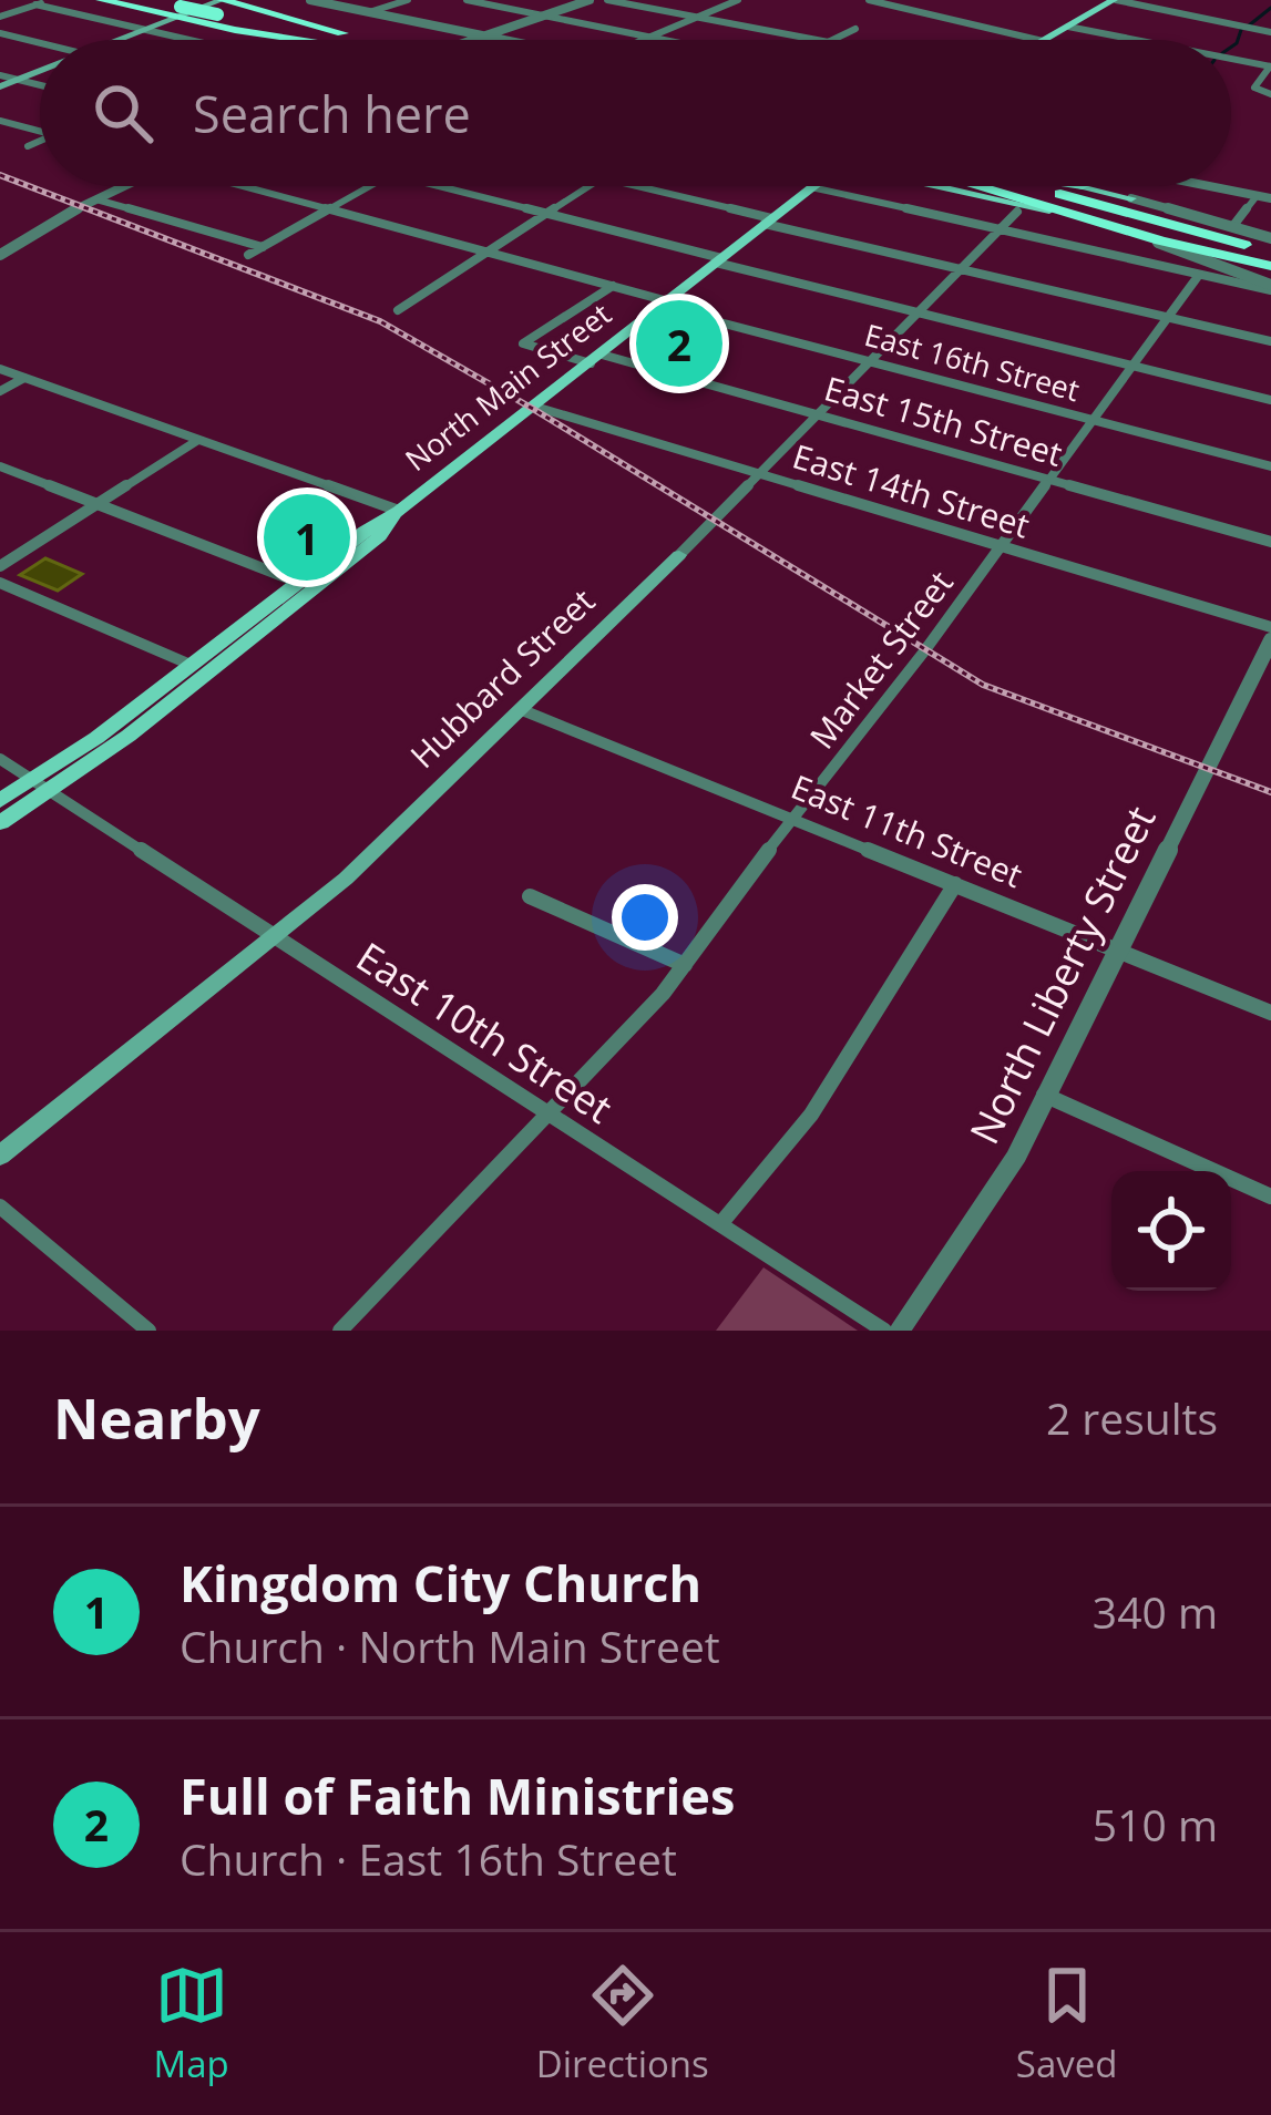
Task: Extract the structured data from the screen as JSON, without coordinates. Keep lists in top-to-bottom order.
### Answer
{
  "streets": {
    "main road": ["North Main Street", "Hubbard Street"],
    "street": [
      "East 16th Street",
      "East 15th Street",
      "East 14th Street",
      "Market Street",
      "East 11th Street",
      "North Liberty Street",
      "East 10th Street"
    ]
  },
  "crossings": [
    ["East 16th Street", "North Main Street"],
    ["East 16th Street", "East 15th Street"],
    ["East 16th Street", "Market Street"],
    ["East 16th Street", "Hubbard Street"],
    ["North Main Street", "East 15th Street"],
    ["North Main Street", "East 14th Street"],
    ["North Main Street", "East 10th Street"],
    ["East 15th Street", "Market Street"],
    ["East 15th Street", "Hubbard Street"],
    ["East 14th Street", "Market Street"],
    ["East 14th Street", "Hubbard Street"],
    ["Market Street", "East 11th Street"],
    ["Market Street", "East 10th Street"],
    ["Hubbard Street", "East 11th Street"],
    ["Hubbard Street", "East 10th Street"],
    ["East 11th Street", "North Liberty Street"]
  ],
  "page": {
    "search": "Search here",
    "pins": ["2", "1"],
    "heading": ["Nearby", "2 results"],
    "list": [
      {
        "mark": "1",
        "name": "Kingdom City Church",
        "note": "Church · North Main Street",
        "value": "340 m"
      },
      {
        "mark": "2",
        "name": "Full of Faith Ministries",
        "note": "Church · East 16th Street",
        "value": "510 m"
      }
    ],
    "nav": ["Map", "Directions", "Saved"]
  }
}
